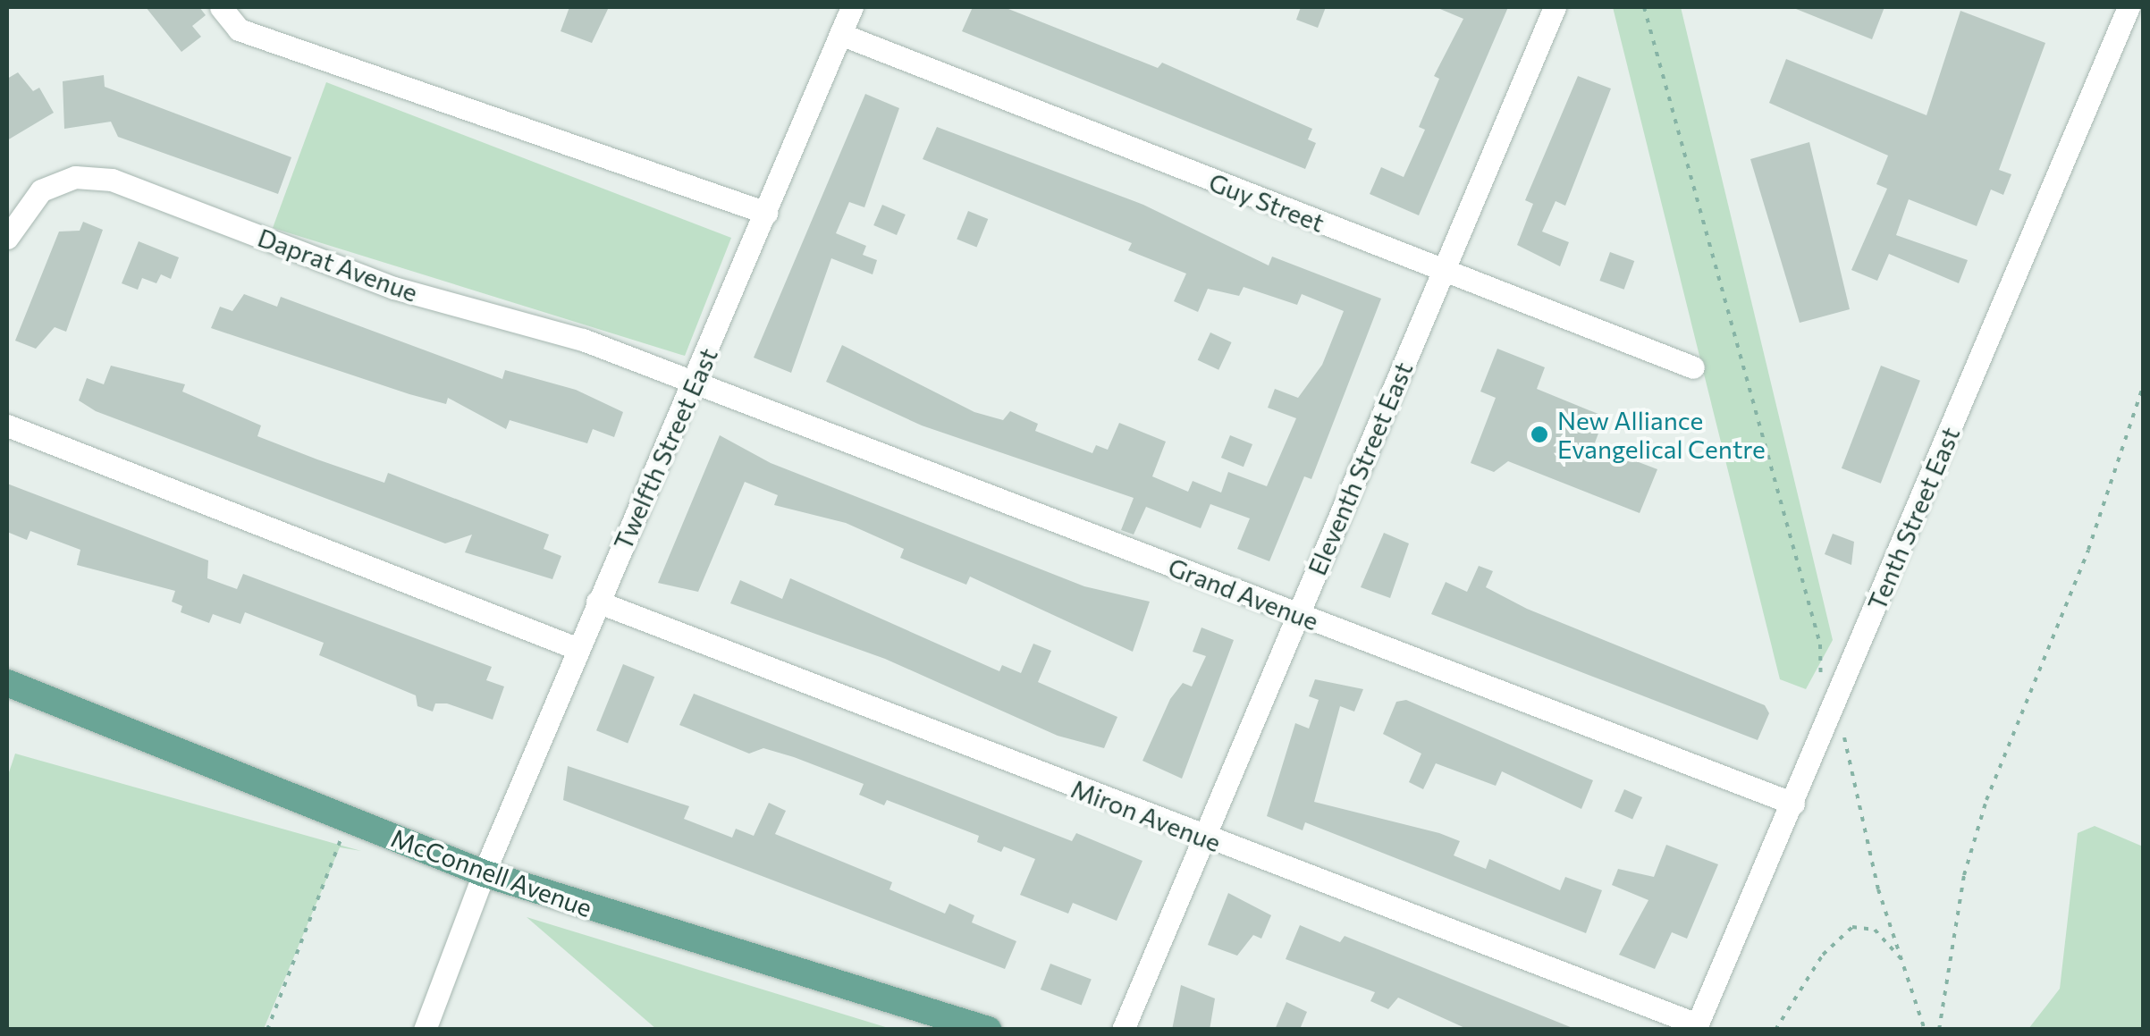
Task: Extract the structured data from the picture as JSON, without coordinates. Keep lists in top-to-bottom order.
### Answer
{
  "streets": {
    "main road": ["McConnell Avenue"],
    "street": [
      "Guy Street",
      "Daprat Avenue",
      "Twelfth Street East",
      "Eleventh Street East",
      "Tenth Street East",
      "Grand Avenue",
      "Miron Avenue"
    ]
  },
  "crossings": [
    ["Guy Street", "Twelfth Street East"],
    ["Guy Street", "Eleventh Street East"],
    ["Daprat Avenue", "Twelfth Street East"],
    ["Daprat Avenue", "Grand Avenue"],
    ["Twelfth Street East", "Grand Avenue"],
    ["Twelfth Street East", "Miron Avenue"],
    ["Twelfth Street East", "McConnell Avenue"],
    ["Eleventh Street East", "Grand Avenue"],
    ["Eleventh Street East", "Miron Avenue"],
    ["Tenth Street East", "Grand Avenue"],
    ["Tenth Street East", "Miron Avenue"]
  ],
  "places": ["New Alliance Evangelical Centre"]
}
